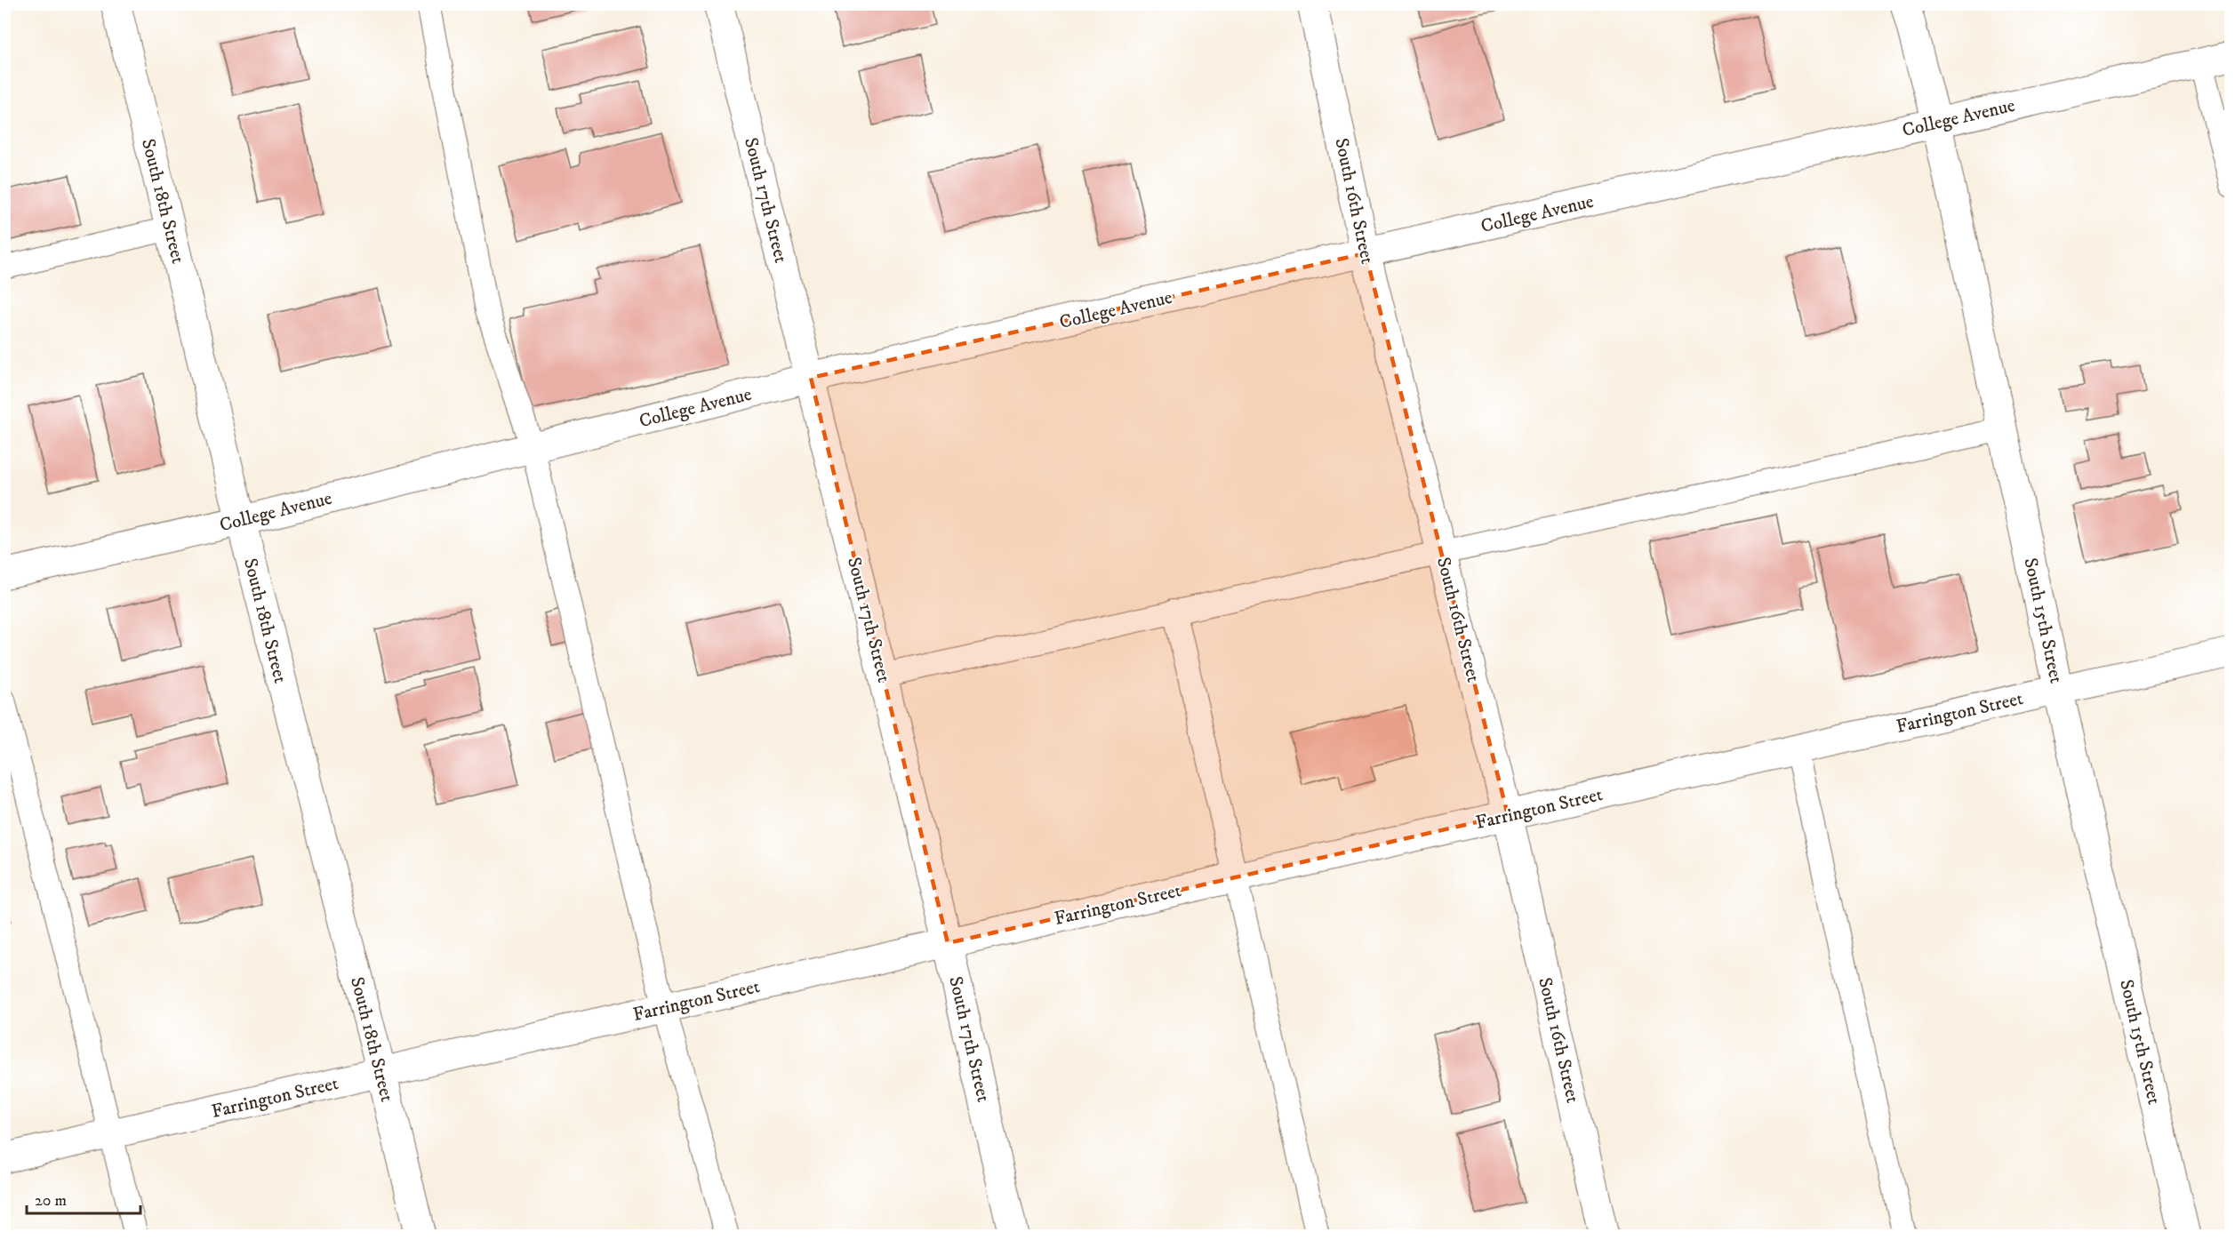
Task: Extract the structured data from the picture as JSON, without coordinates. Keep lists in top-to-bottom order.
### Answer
{
  "streets": {
    "street": [
      "College Avenue",
      "South 17th Street",
      "South 18th Street",
      "South 16th Street",
      "South 15th Street",
      "Farrington Street"
    ]
  },
  "crossings": [
    ["College Avenue", "South 17th Street"],
    ["College Avenue", "South 18th Street"],
    ["College Avenue", "South 16th Street"],
    ["College Avenue", "South 15th Street"],
    ["South 17th Street", "Farrington Street"],
    ["South 18th Street", "Farrington Street"],
    ["South 16th Street", "Farrington Street"],
    ["South 15th Street", "Farrington Street"]
  ],
  "scale_bar": "20 m"
}
